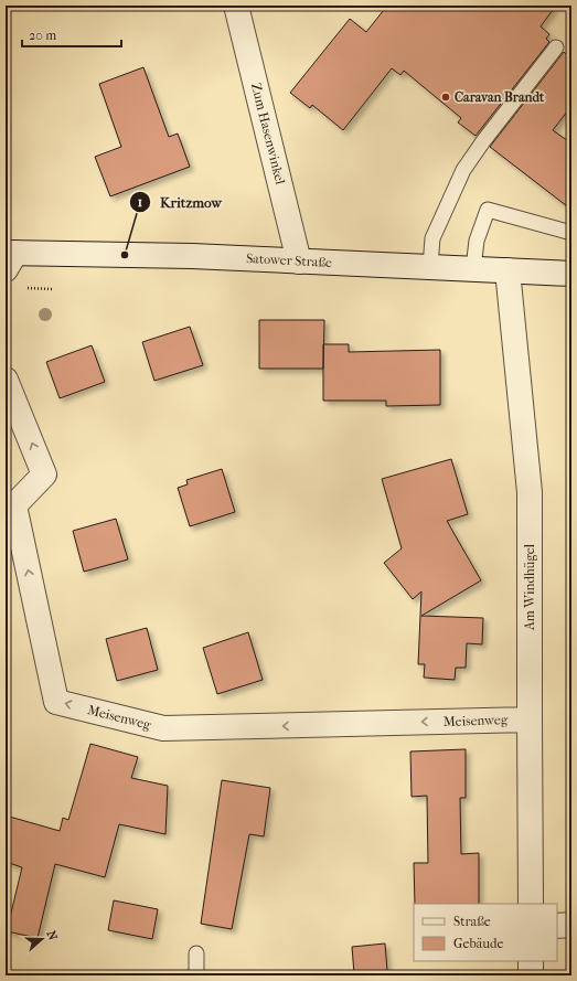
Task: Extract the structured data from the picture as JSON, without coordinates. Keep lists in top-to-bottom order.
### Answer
{
  "streets": {
    "street": [
      "Zum Hasenwinkel",
      "Satower Straße",
      "Am Windhügel",
      "Meisenweg"
    ]
  },
  "crossings": [
    ["Zum Hasenwinkel", "Satower Straße"],
    ["Satower Straße", "Am Windhügel"],
    ["Am Windhügel", "Meisenweg"]
  ],
  "places": ["Caravan Brandt", "Kritzmow"],
  "legend": ["Straße", "Gebäude"],
  "scale_bar": "20 m",
  "north": "right"
}
